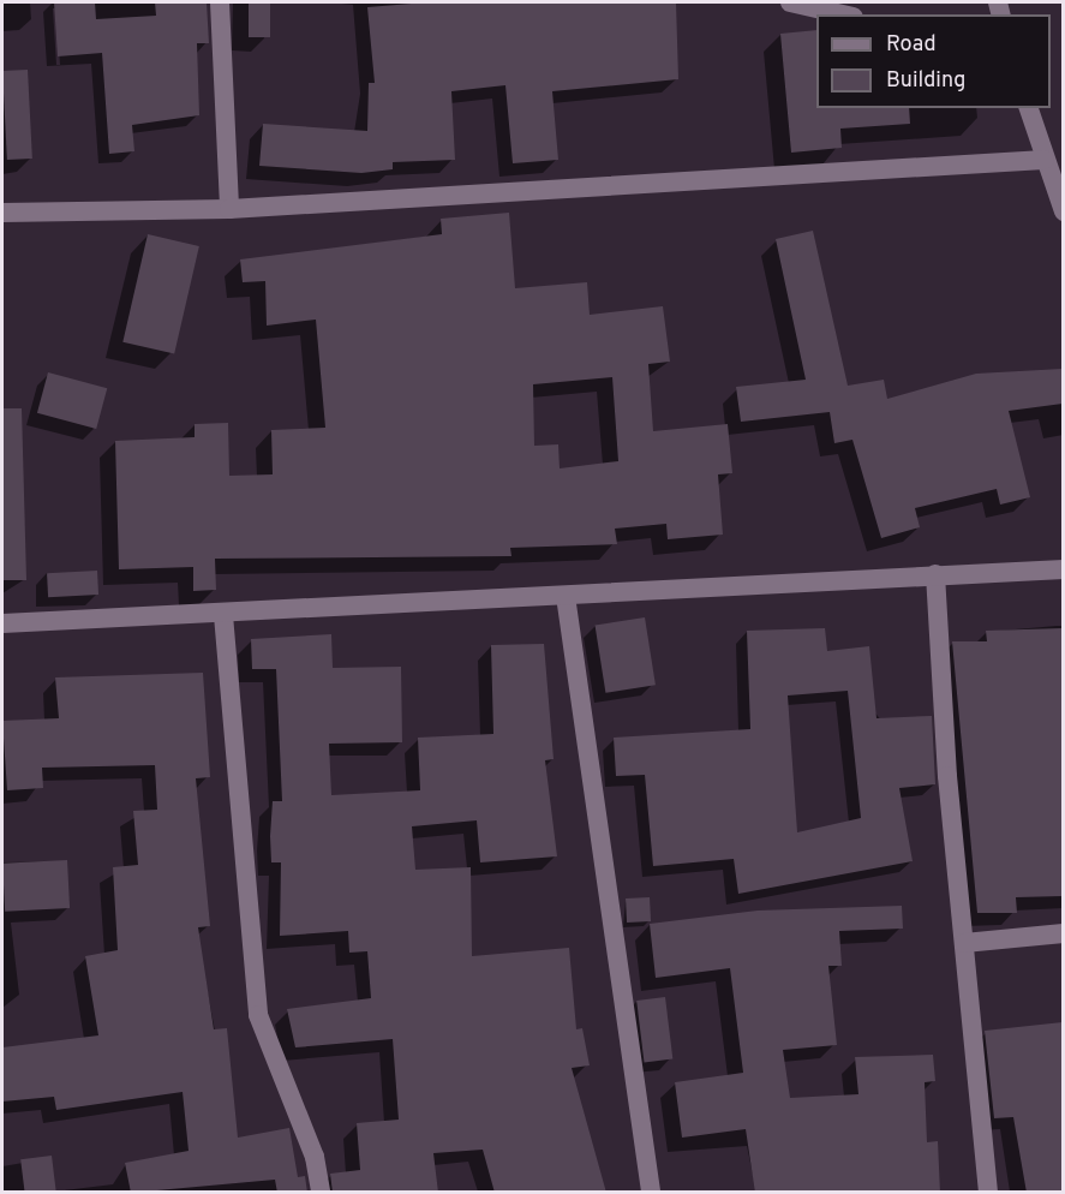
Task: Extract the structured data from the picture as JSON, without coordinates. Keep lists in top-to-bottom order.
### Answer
{
  "legend": ["Road", "Building"]
}
